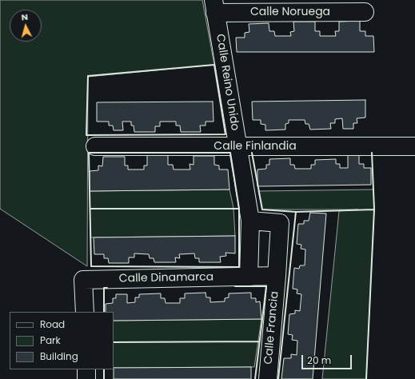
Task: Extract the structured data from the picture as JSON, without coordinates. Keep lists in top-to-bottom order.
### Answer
{
  "streets": {
    "street": [
      "Calle Noruega",
      "Calle Reino Unido",
      "Calle Finlandia",
      "Calle Dinamarca",
      "Calle Francia"
    ]
  },
  "crossings": [
    ["Calle Noruega", "Calle Reino Unido"],
    ["Calle Reino Unido", "Calle Finlandia"],
    ["Calle Reino Unido", "Calle Dinamarca"],
    ["Calle Reino Unido", "Calle Francia"],
    ["Calle Dinamarca", "Calle Francia"]
  ],
  "legend": ["Road", "Park", "Building"],
  "scale_bar": "20 m",
  "north": "top"
}
